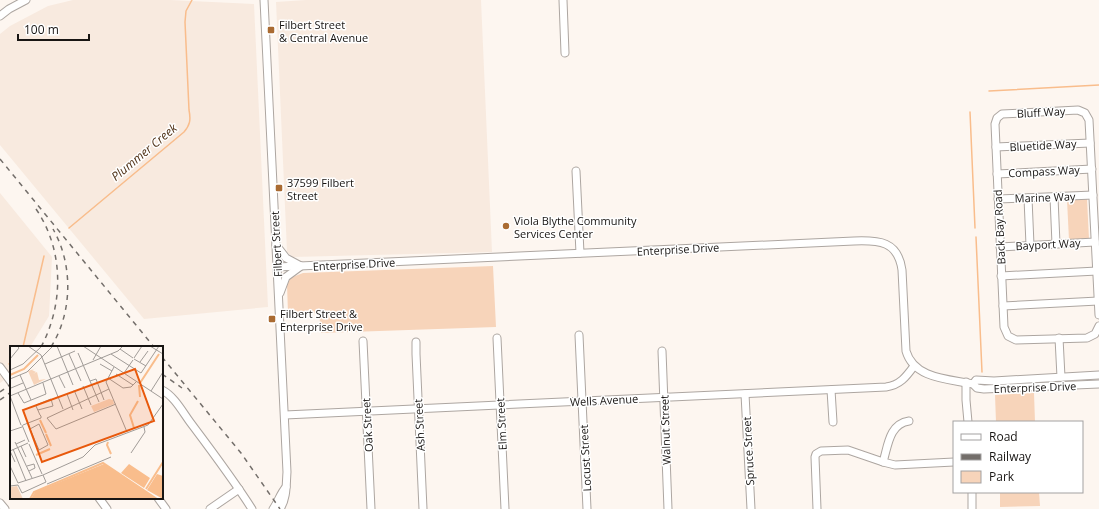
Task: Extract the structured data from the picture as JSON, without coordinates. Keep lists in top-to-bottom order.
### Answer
{
  "streets": {
    "street": [
      "Bluff Way",
      "Bluetide Way",
      "Compass Way",
      "Marine Way",
      "Back Bay Road",
      "Filbert Street",
      "Bayport Way",
      "Enterprise Drive",
      "Wells Avenue",
      "Elm Street",
      "Oak Street",
      "Ash Street",
      "Walnut Street",
      "Spruce Street",
      "Locust Street"
    ]
  },
  "crossings": [
    ["Bluff Way", "Bluetide Way"],
    ["Bluff Way", "Back Bay Road"],
    ["Bluetide Way", "Back Bay Road"],
    ["Compass Way", "Back Bay Road"],
    ["Marine Way", "Back Bay Road"],
    ["Back Bay Road", "Bayport Way"],
    ["Filbert Street", "Enterprise Drive"],
    ["Filbert Street", "Wells Avenue"],
    ["Enterprise Drive", "Wells Avenue"],
    ["Wells Avenue", "Elm Street"],
    ["Wells Avenue", "Oak Street"],
    ["Wells Avenue", "Ash Street"],
    ["Wells Avenue", "Walnut Street"],
    ["Wells Avenue", "Spruce Street"],
    ["Wells Avenue", "Locust Street"]
  ],
  "water": ["Plummer Creek"],
  "places": {
    "transit": ["Filbert Street & Central Avenue", "37599 Filbert Street", "Filbert Street & Enterprise Drive"],
    "other": ["Viola Blythe Community Services Center"]
  },
  "legend": ["Road", "Railway", "Park"],
  "scale_bar": "100 m"
}
